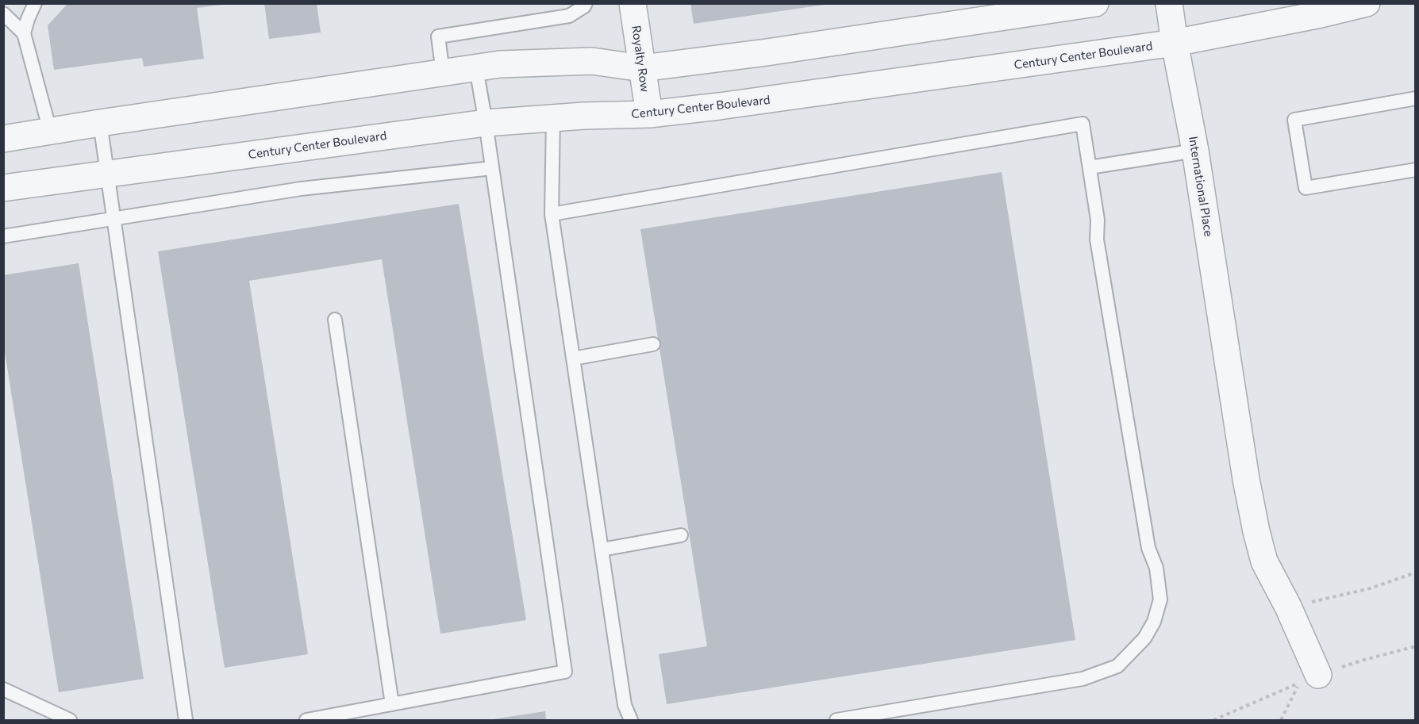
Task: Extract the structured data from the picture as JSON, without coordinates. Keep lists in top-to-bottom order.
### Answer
{
  "streets": {
    "street": ["Century Center Boulevard", "Royalty Row", "International Place"]
  },
  "crossings": [
    ["Century Center Boulevard", "Royalty Row"],
    ["Century Center Boulevard", "International Place"]
  ]
}
